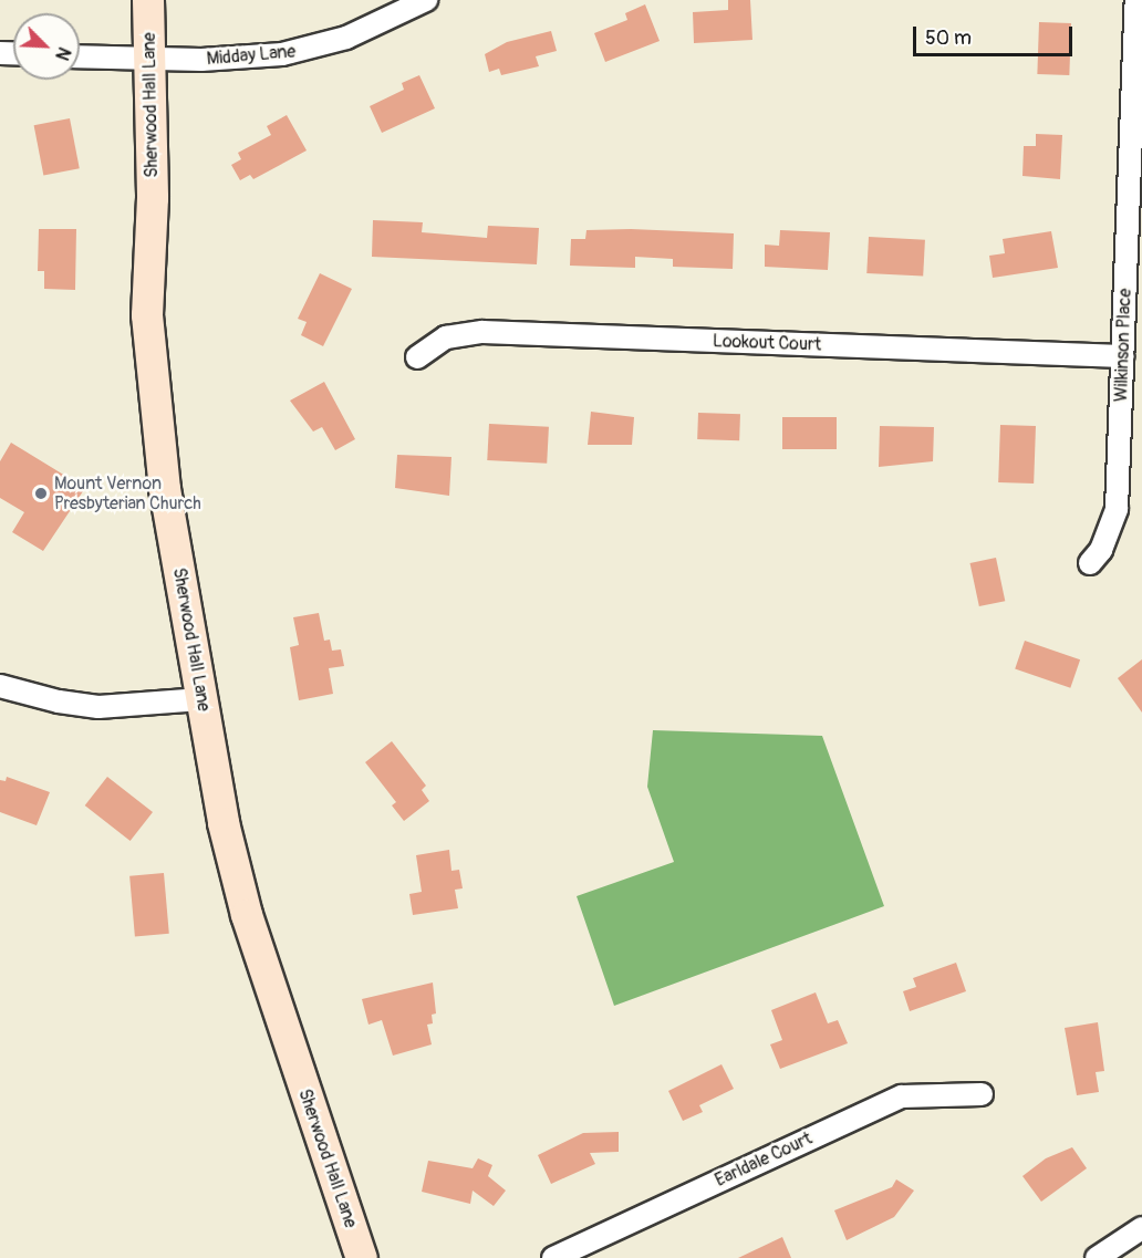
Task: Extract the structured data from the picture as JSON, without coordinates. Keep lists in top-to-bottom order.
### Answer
{
  "streets": {
    "main road": ["Sherwood Hall Lane"],
    "street": [
      "Midday Lane",
      "Lookout Court",
      "Wilkinson Place",
      "Earldale Court"
    ]
  },
  "crossings": [
    ["Midday Lane", "Sherwood Hall Lane"],
    ["Lookout Court", "Wilkinson Place"]
  ],
  "places": ["Mount Vernon Presbyterian Church"],
  "scale_bar": "50 m",
  "north": "bottom right"
}
